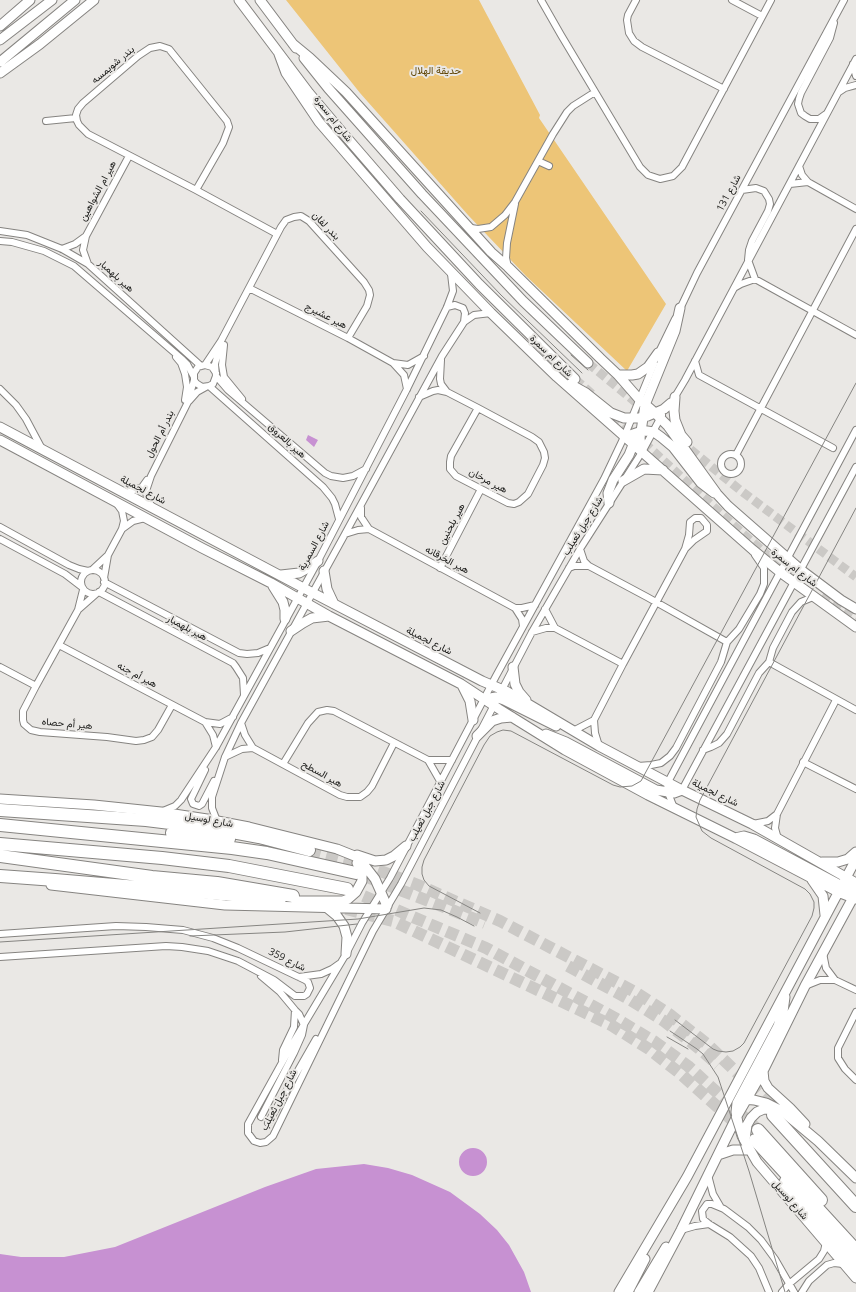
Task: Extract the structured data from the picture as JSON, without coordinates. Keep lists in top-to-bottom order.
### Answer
{
  "streets": {
    "highway": ["شارع لوسيل"],
    "street": [
      "بندر شويمسه",
      "شارع ام سمرة",
      "هير ام الشواهين",
      "شارع 131",
      "بندر لفان",
      "هير بلهمبار",
      "هير عشيرج",
      "بندر أم الحول",
      "هير بالعروق",
      "هير مرخان",
      "شارع لجميلة",
      "هير بلحنين",
      "شارع جبل ثعيلب",
      "شارع السمرية",
      "هير الخرقانه",
      "هير أم جنه",
      "هير أم حصاه",
      "هير السطح",
      "شارع 359"
    ]
  },
  "crossings": [
    ["شارع ام سمرة", "شارع 131"],
    ["شارع ام سمرة", "شارع جبل ثعيلب"],
    ["شارع ام سمرة", "شارع السمرية"],
    ["هير ام الشواهين", "هير بلهمبار"],
    ["بندر لفان", "هير بلهمبار"],
    ["بندر لفان", "هير عشيرج"],
    ["بندر لفان", "بندر أم الحول"],
    ["بندر لفان", "هير بالعروق"],
    ["هير بلهمبار", "بندر أم الحول"],
    ["هير بلهمبار", "هير بالعروق"],
    ["هير بلهمبار", "شارع السمرية"],
    ["هير بلهمبار", "هير أم حصاه"],
    ["هير عشيرج", "شارع السمرية"],
    ["بندر أم الحول", "هير بالعروق"],
    ["بندر أم الحول", "شارع لجميلة"],
    ["هير بالعروق", "شارع السمرية"],
    ["هير مرخان", "هير بلحنين"],
    ["شارع لجميلة", "شارع جبل ثعيلب"],
    ["شارع لجميلة", "شارع السمرية"],
    ["هير بلحنين", "هير الخرقانه"],
    ["شارع جبل ثعيلب", "شارع لوسيل"],
    ["شارع السمرية", "هير أم جنه"],
    ["شارع السمرية", "شارع لوسيل"],
    ["هير أم جنه", "هير أم حصاه"]
  ],
  "parks": ["حديقة الهلال"]
}
